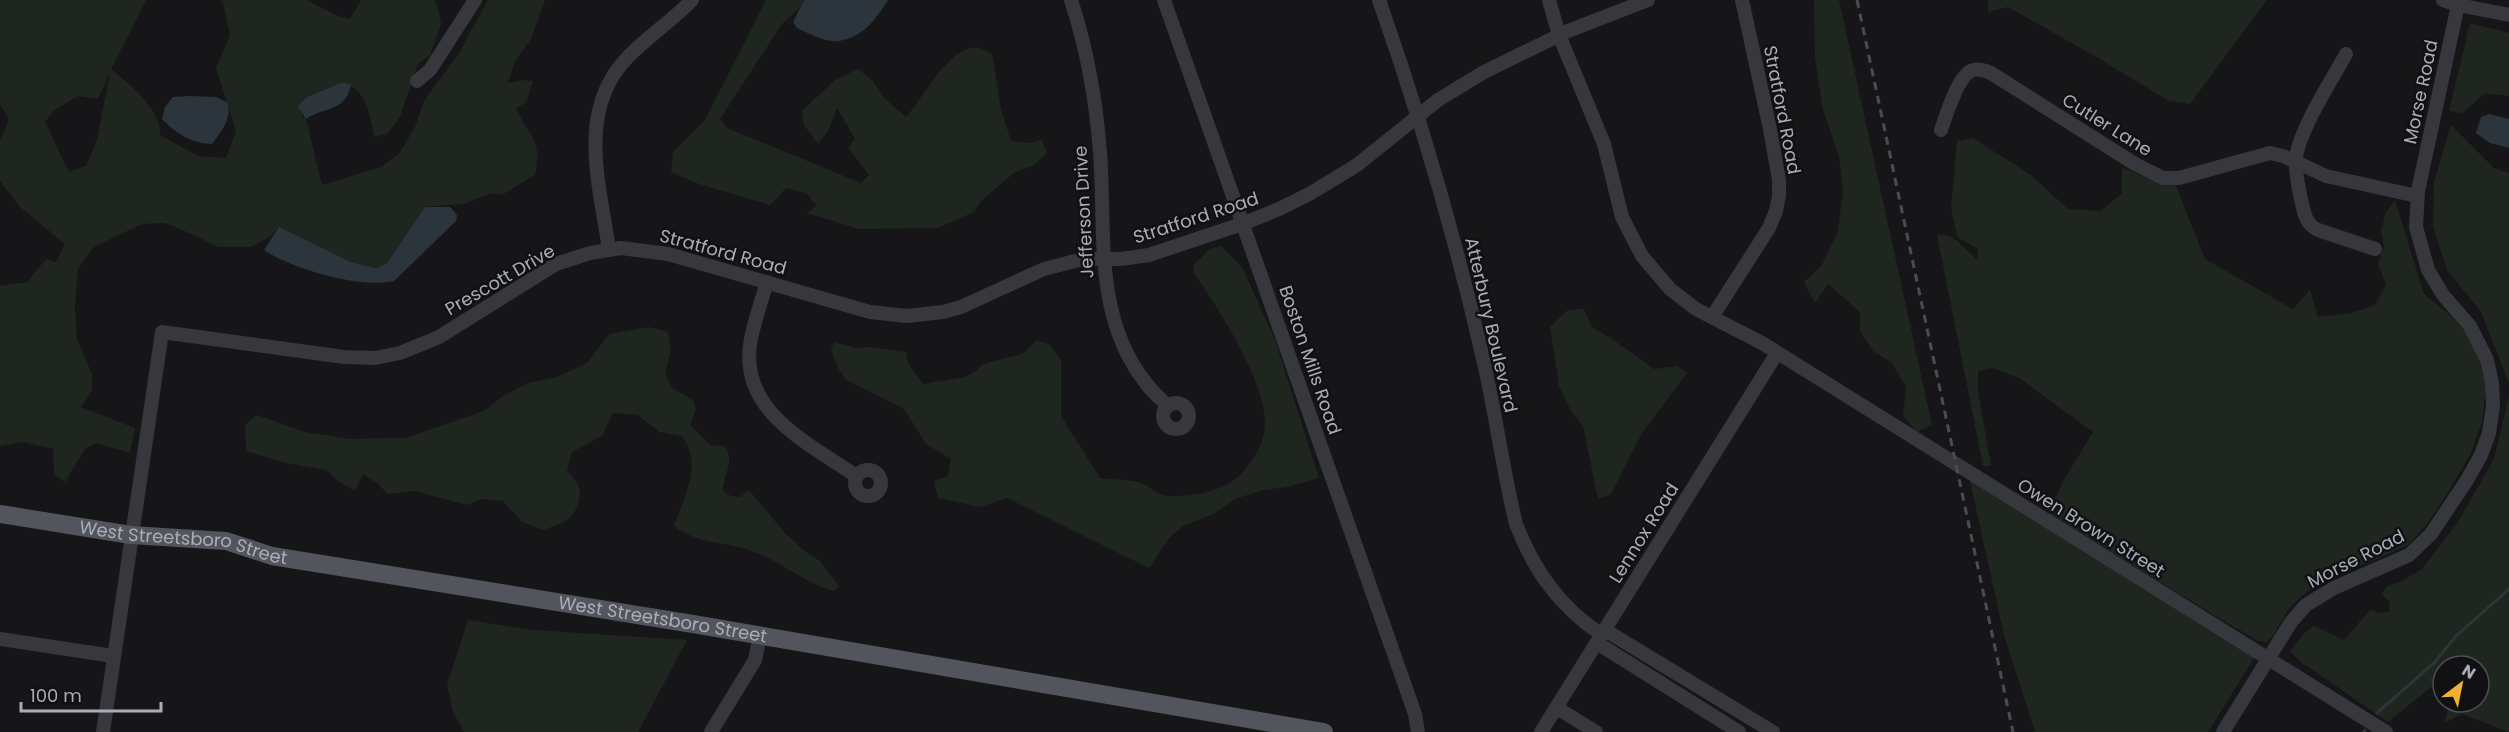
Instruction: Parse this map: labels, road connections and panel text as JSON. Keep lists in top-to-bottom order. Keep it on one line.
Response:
{"streets":{"main road":["West Streetsboro Street"],"street":["Morse Road","Stratford Road","Cutler Lane","Jefferson Drive","Prescott Drive","Atterbury Boulevard","Boston Mills Road","Owen Brown Street","Lennox Road"]},"crossings":[["Morse Road","Cutler Lane"],["Morse Road","Owen Brown Street"],["Stratford Road","Jefferson Drive"],["Stratford Road","Prescott Drive"],["Stratford Road","Atterbury Boulevard"],["Stratford Road","Boston Mills Road"],["Stratford Road","Owen Brown Street"],["Prescott Drive","West Streetsboro Street"],["Atterbury Boulevard","Lennox Road"],["Owen Brown Street","Lennox Road"]],"scale_bar":"100 m","north":"top right"}
